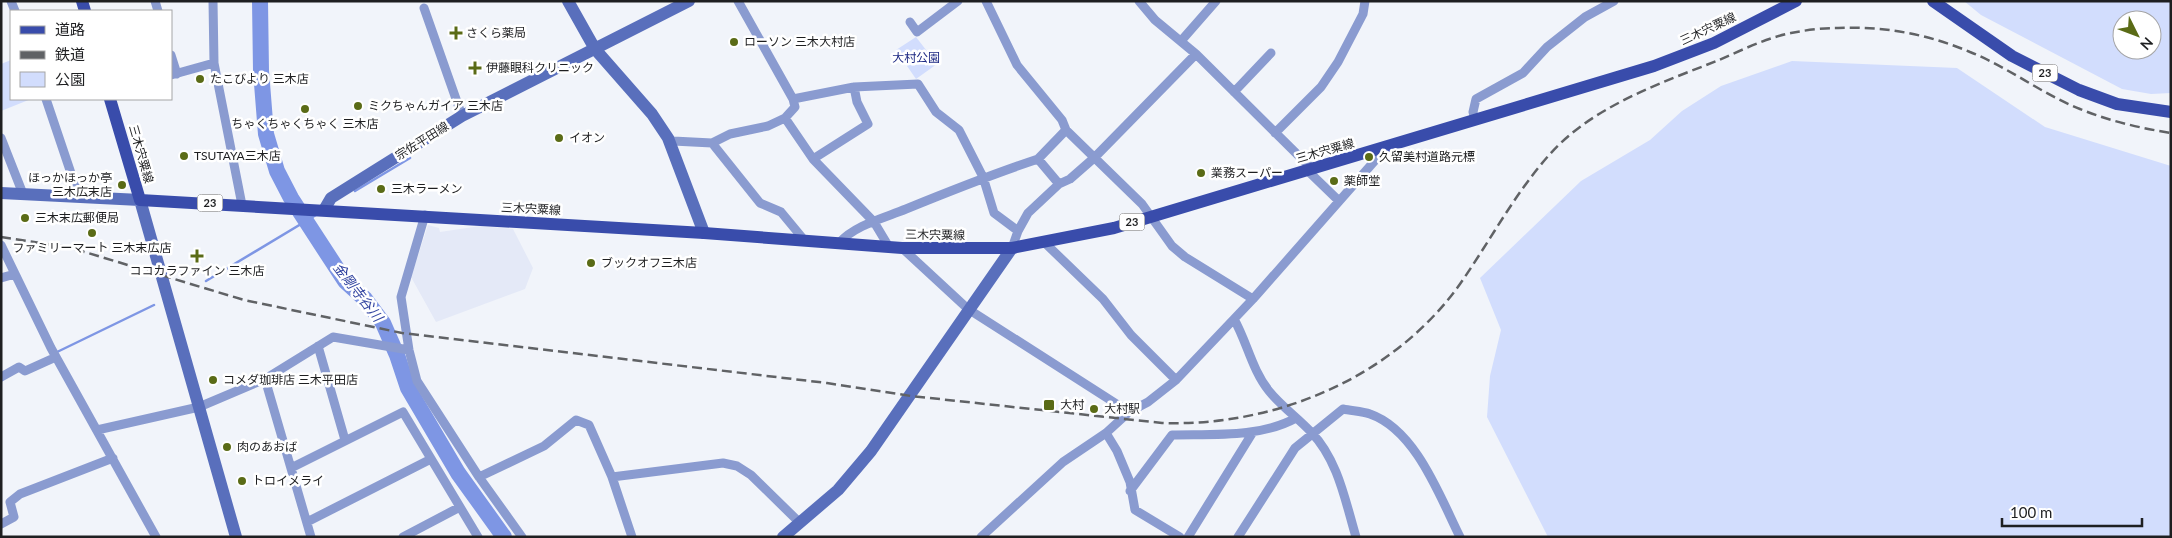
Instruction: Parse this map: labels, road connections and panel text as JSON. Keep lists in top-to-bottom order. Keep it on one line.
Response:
{"streets":{"main road":["三木宍粟線","23"],"street":["宗佐平田線"]},"crossings":[["三木宍粟線","宗佐平田線"]],"water":["金剛寺谷川"],"parks":["大村公園"],"places":{"health":["さくら薬局","伊藤眼科クリニック","ココカラファイン 三木店"],"other":["ローソン 三木大村店","たこびより 三木店","ミクちゃんガイア 三木店","ちゃくちゃくちゃく 三木店","イオン","TSUTAYA三木店","久留美村道路元標","業務スーパー","薬師堂","ほっかほっか亭 三木広末店","三木ラーメン","三木末広郵便局","ファミリーマート 三木末広店","ブックオフ三木店","コメダ珈琲店 三木平田店","大村駅","肉のあおば","トロイメライ"],"transit":["大村"]},"legend":["道路","鉄道","公園"],"scale_bar":"100 m","north":"bottom right"}
